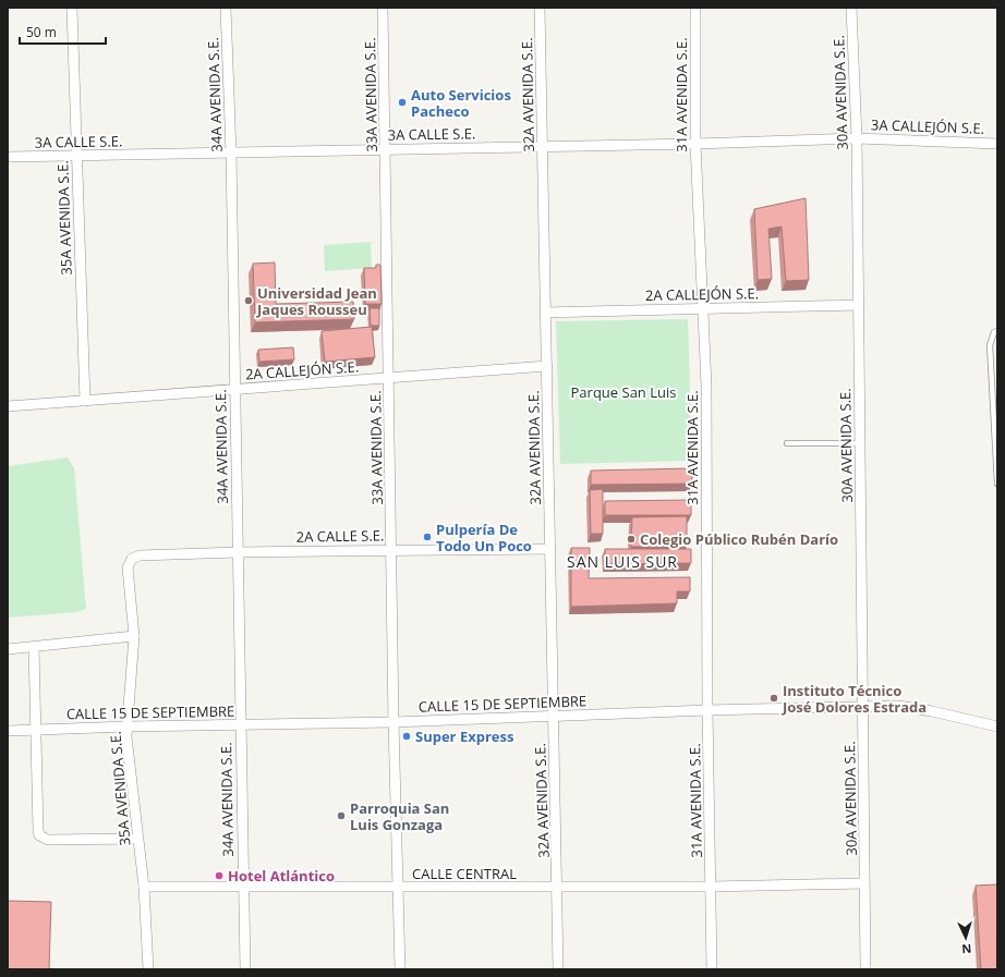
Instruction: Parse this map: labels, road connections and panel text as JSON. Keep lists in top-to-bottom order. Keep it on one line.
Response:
{"streets":{"street":["30A AVENIDA S.E.","34A AVENIDA S.E.","33A AVENIDA S.E.","32A AVENIDA S.E.","31A AVENIDA S.E.","3A CALLEJÓN S.E.","3A CALLE S.E.","35A AVENIDA S.E.","2A CALLEJÓN S.E.","2A CALLE S.E.","CALLE 15 DE SEPTIEMBRE","CALLE CENTRAL"]},"crossings":[["30A AVENIDA S.E.","3A CALLEJÓN S.E."],["30A AVENIDA S.E.","3A CALLE S.E."],["30A AVENIDA S.E.","2A CALLEJÓN S.E."],["30A AVENIDA S.E.","CALLE 15 DE SEPTIEMBRE"],["30A AVENIDA S.E.","CALLE CENTRAL"],["34A AVENIDA S.E.","3A CALLE S.E."],["34A AVENIDA S.E.","2A CALLEJÓN S.E."],["34A AVENIDA S.E.","2A CALLE S.E."],["34A AVENIDA S.E.","CALLE 15 DE SEPTIEMBRE"],["34A AVENIDA S.E.","CALLE CENTRAL"],["33A AVENIDA S.E.","3A CALLE S.E."],["33A AVENIDA S.E.","2A CALLEJÓN S.E."],["33A AVENIDA S.E.","2A CALLE S.E."],["33A AVENIDA S.E.","CALLE 15 DE SEPTIEMBRE"],["33A AVENIDA S.E.","CALLE CENTRAL"],["32A AVENIDA S.E.","3A CALLE S.E."],["32A AVENIDA S.E.","2A CALLEJÓN S.E."],["32A AVENIDA S.E.","2A CALLE S.E."],["32A AVENIDA S.E.","CALLE 15 DE SEPTIEMBRE"],["32A AVENIDA S.E.","CALLE CENTRAL"],["31A AVENIDA S.E.","3A CALLE S.E."],["31A AVENIDA S.E.","2A CALLEJÓN S.E."],["31A AVENIDA S.E.","CALLE 15 DE SEPTIEMBRE"],["31A AVENIDA S.E.","CALLE CENTRAL"],["3A CALLEJÓN S.E.","3A CALLE S.E."],["3A CALLE S.E.","35A AVENIDA S.E."],["35A AVENIDA S.E.","2A CALLEJÓN S.E."],["35A AVENIDA S.E.","2A CALLE S.E."],["35A AVENIDA S.E.","CALLE 15 DE SEPTIEMBRE"],["35A AVENIDA S.E.","CALLE CENTRAL"]],"districts":["SAN LUIS SUR"],"parks":["Parque San Luis"],"places":["Auto Servicios Pacheco","Universidad Jean Jaques Rousseu","Pulpería De Todo Un Poco","Colegio Público Rubén Darío","Instituto Técnico José Dolores Estrada","Super Express","Parroquia San Luis Gonzaga","Hotel Atlántico"],"scale_bar":"50 m","north":"bottom"}
